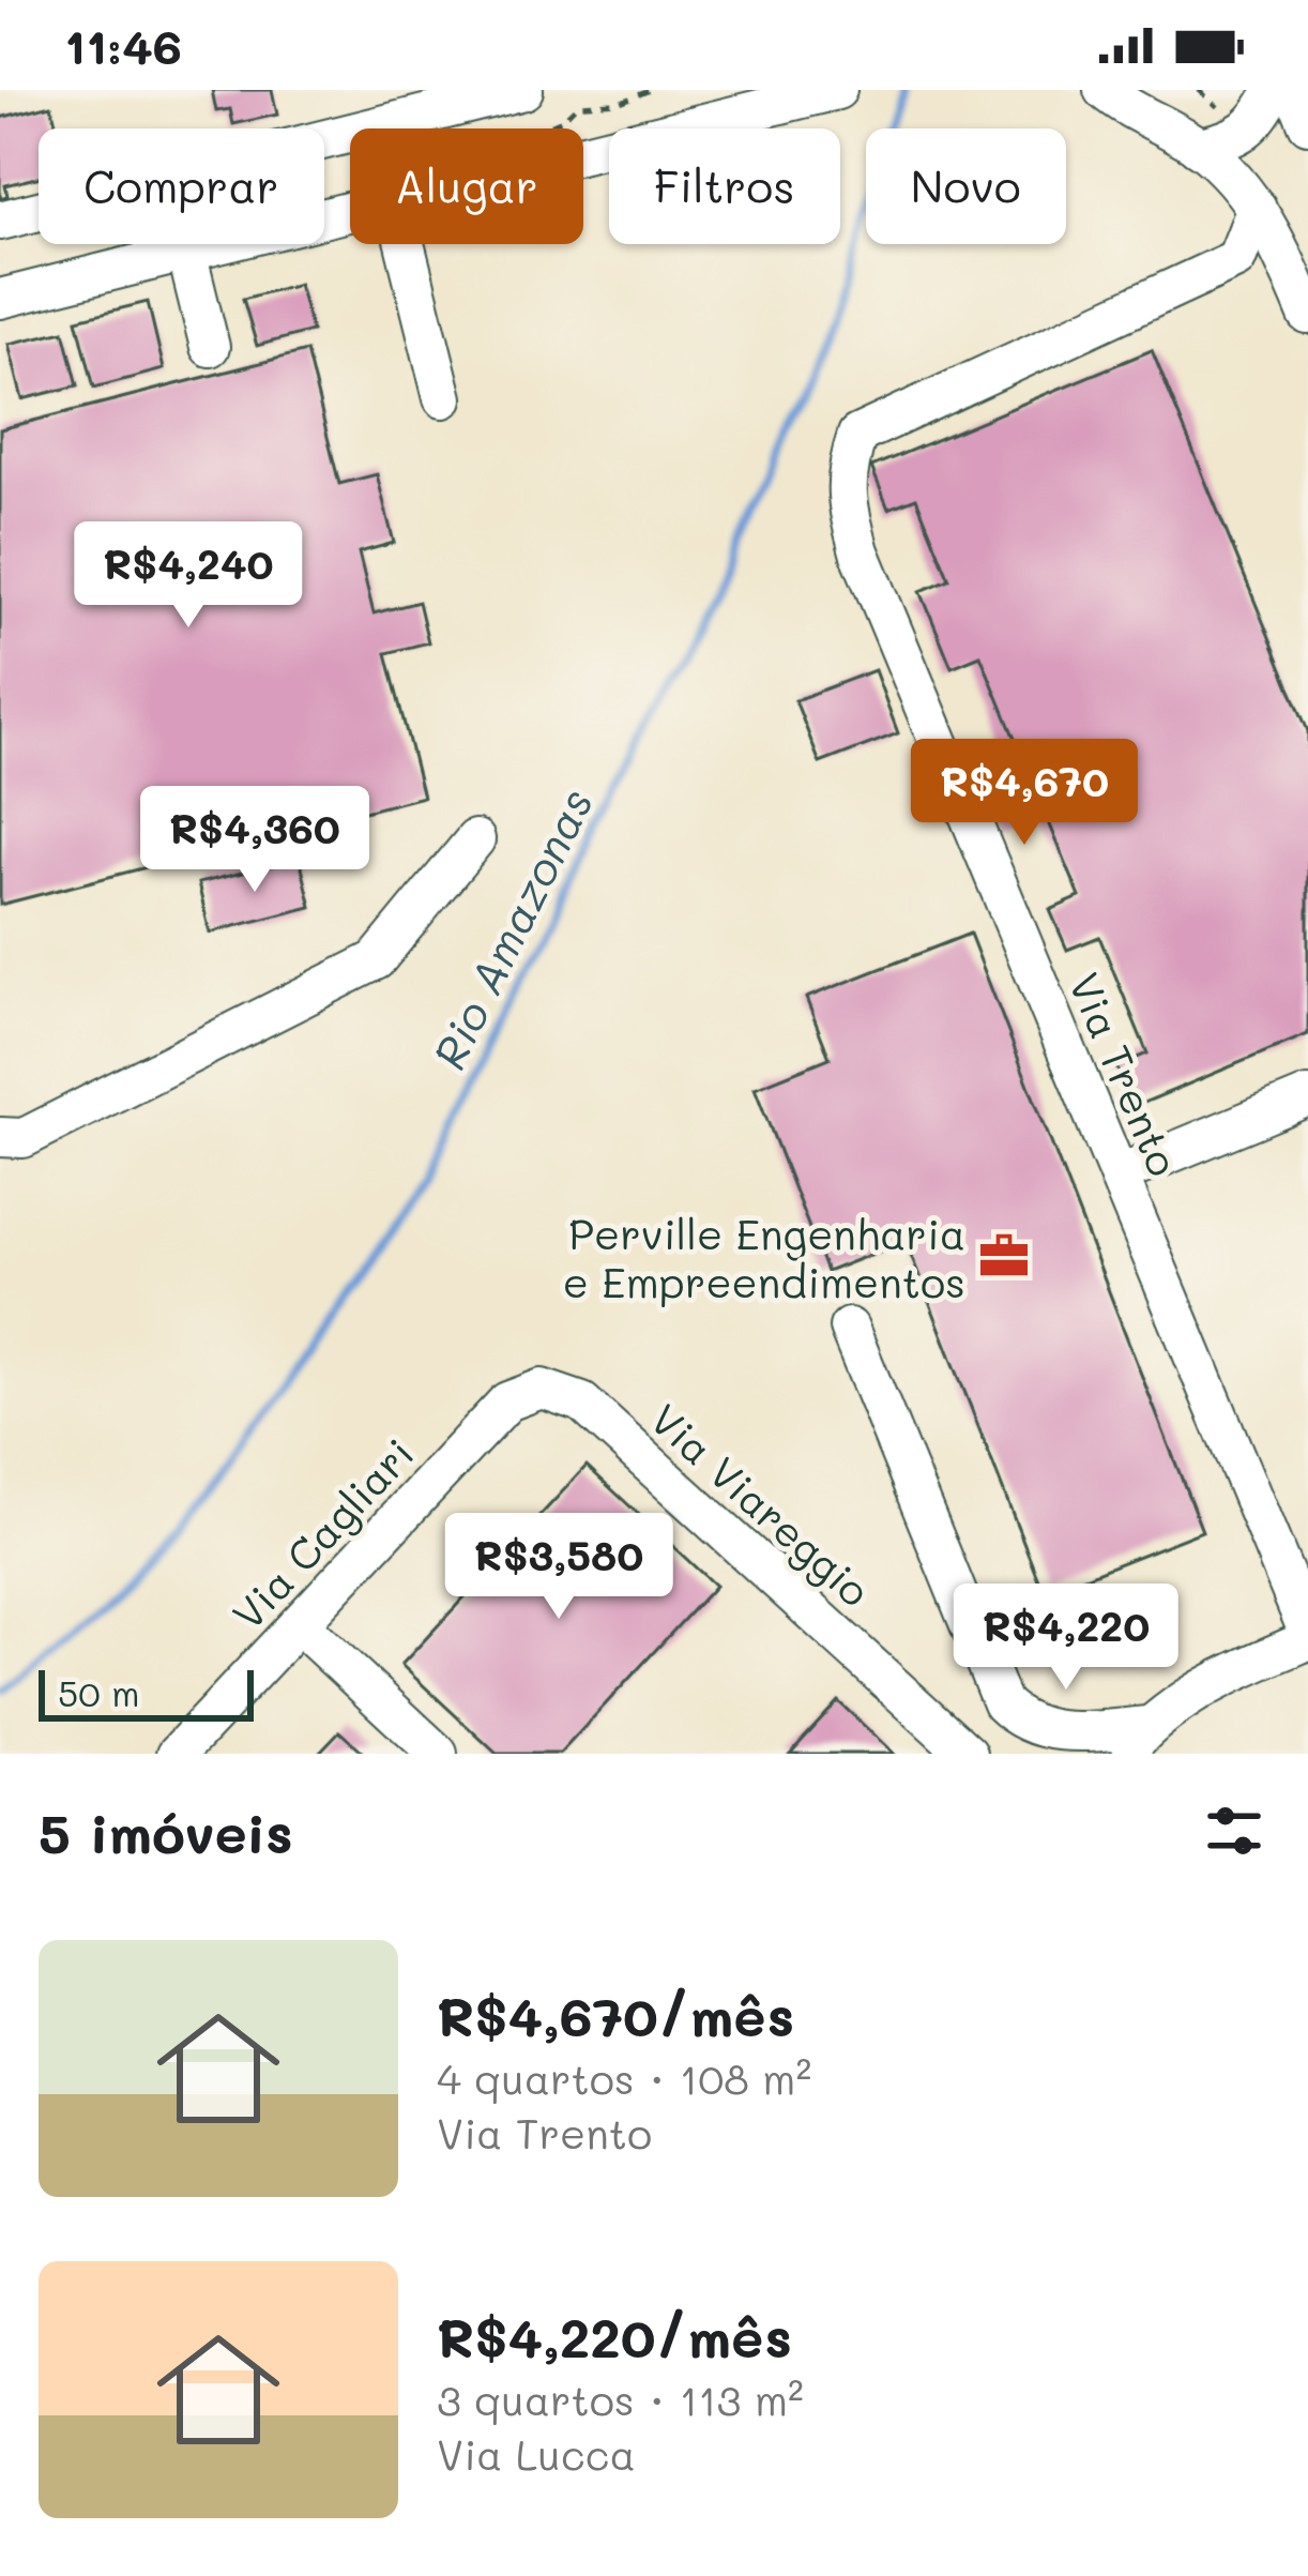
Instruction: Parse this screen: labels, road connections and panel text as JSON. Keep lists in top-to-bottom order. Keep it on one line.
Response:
{"streets":{"street":["Via Trento","Via Viareggio","Via Cagliari"]},"crossings":[["Via Viareggio","Via Cagliari"]],"water":["Rio Amazonas"],"places":{"office":["Perville Engenharia e Empreendimentos"]},"scale_bar":"50 m","page":{"status":"11:46","chip":["Comprar","Alugar","Filtros","Novo"],"price":["R$4,240","R$4,670","R$4,360","R$3,580","R$4,220"],"scale":"50 m","heading":"5 imóveis","list":[{"name":"R$4,670/mês","note":"4 quartos · 108 m² · Via Trento"},{"name":"R$4,220/mês","note":"3 quartos · 113 m² · Via Lucca"}]}}
